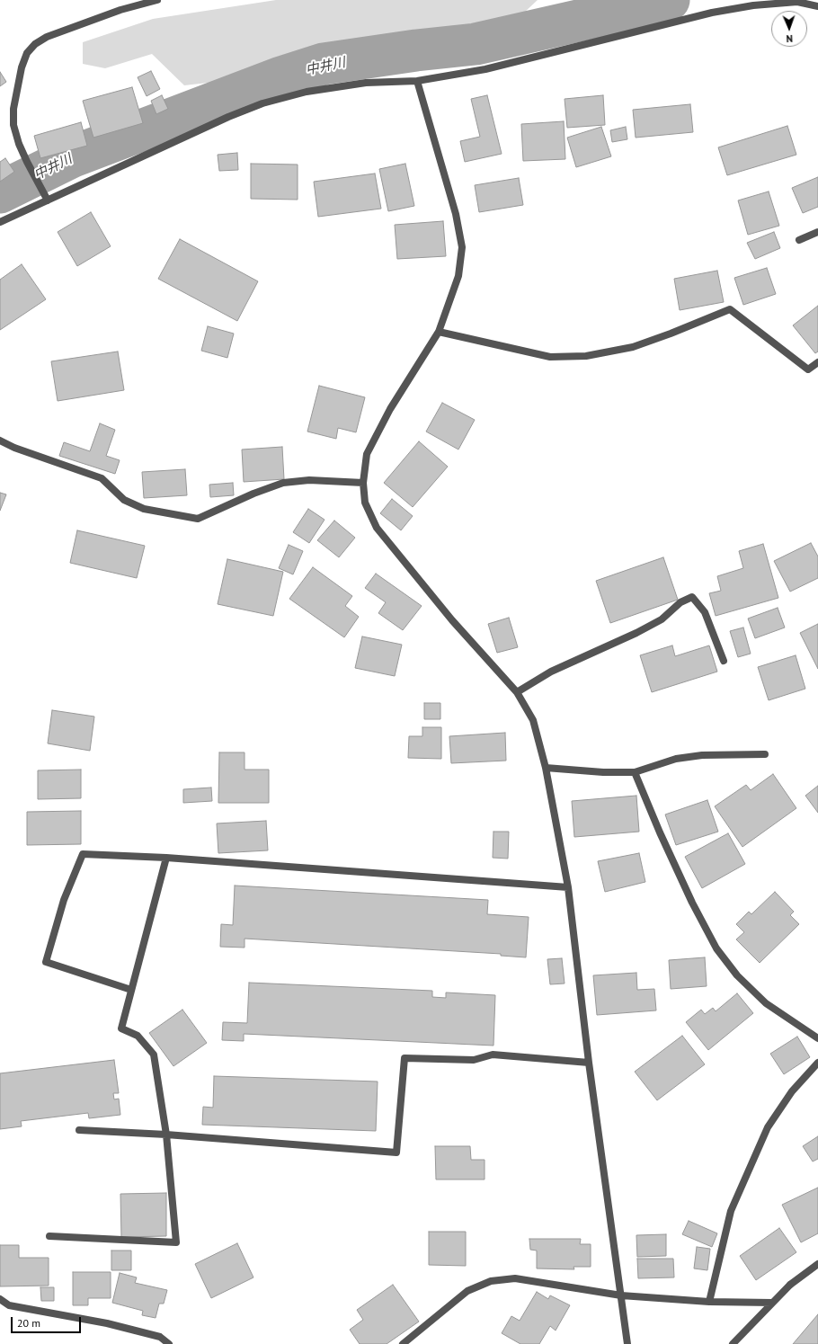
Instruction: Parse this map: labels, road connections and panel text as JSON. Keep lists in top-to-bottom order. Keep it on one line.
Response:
{"water":["中井川"],"scale_bar":"20 m","north":"bottom"}
